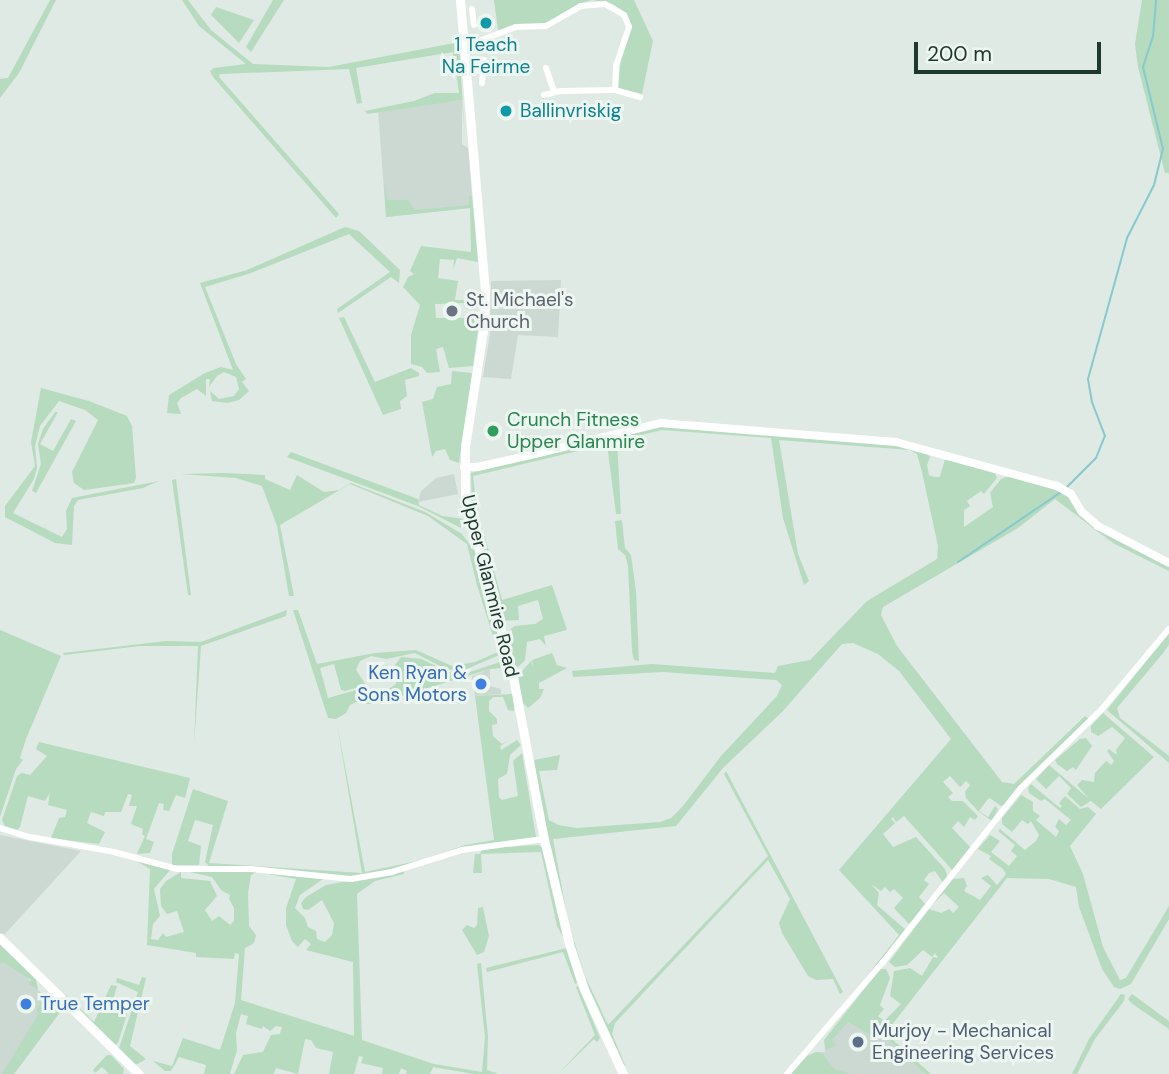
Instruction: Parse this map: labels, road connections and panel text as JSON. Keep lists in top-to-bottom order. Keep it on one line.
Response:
{"streets":{"main road":["Upper Glanmire Road"]},"places":["1 Teach Na Feirme","Ballinvriskig","St. Michael's Church","Crunch Fitness Upper Glanmire","Ken Ryan & Sons Motors","True Temper","Murjoy - Mechanical Engineering Services"],"scale_bar":"200 m"}
